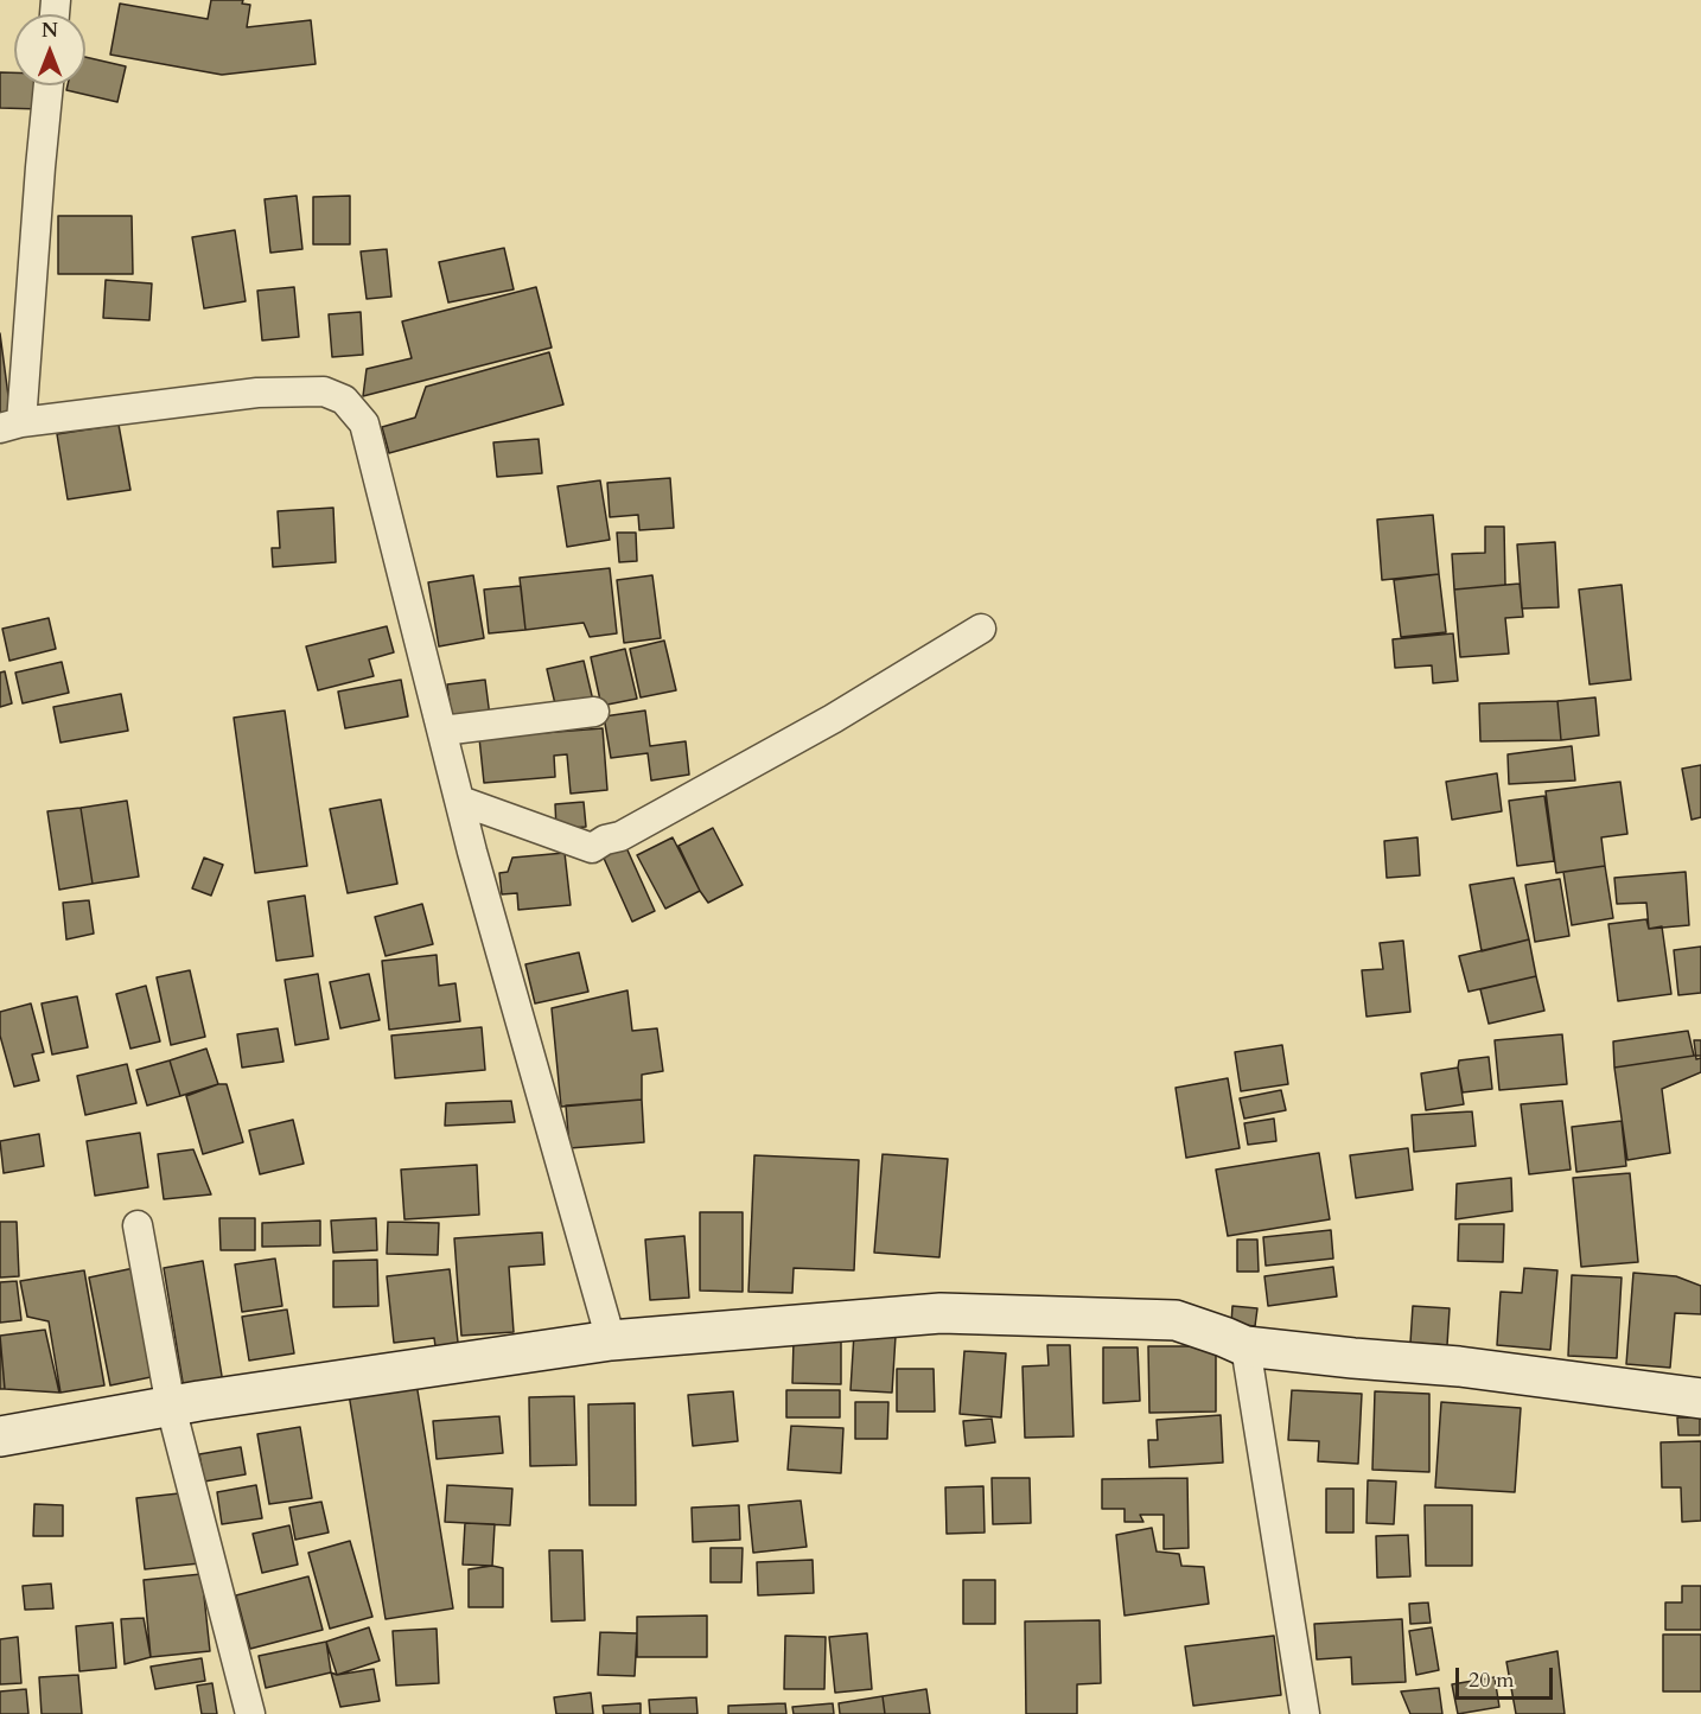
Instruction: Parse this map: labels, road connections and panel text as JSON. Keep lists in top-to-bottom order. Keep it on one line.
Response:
{"scale_bar":"20 m","north":"top"}
